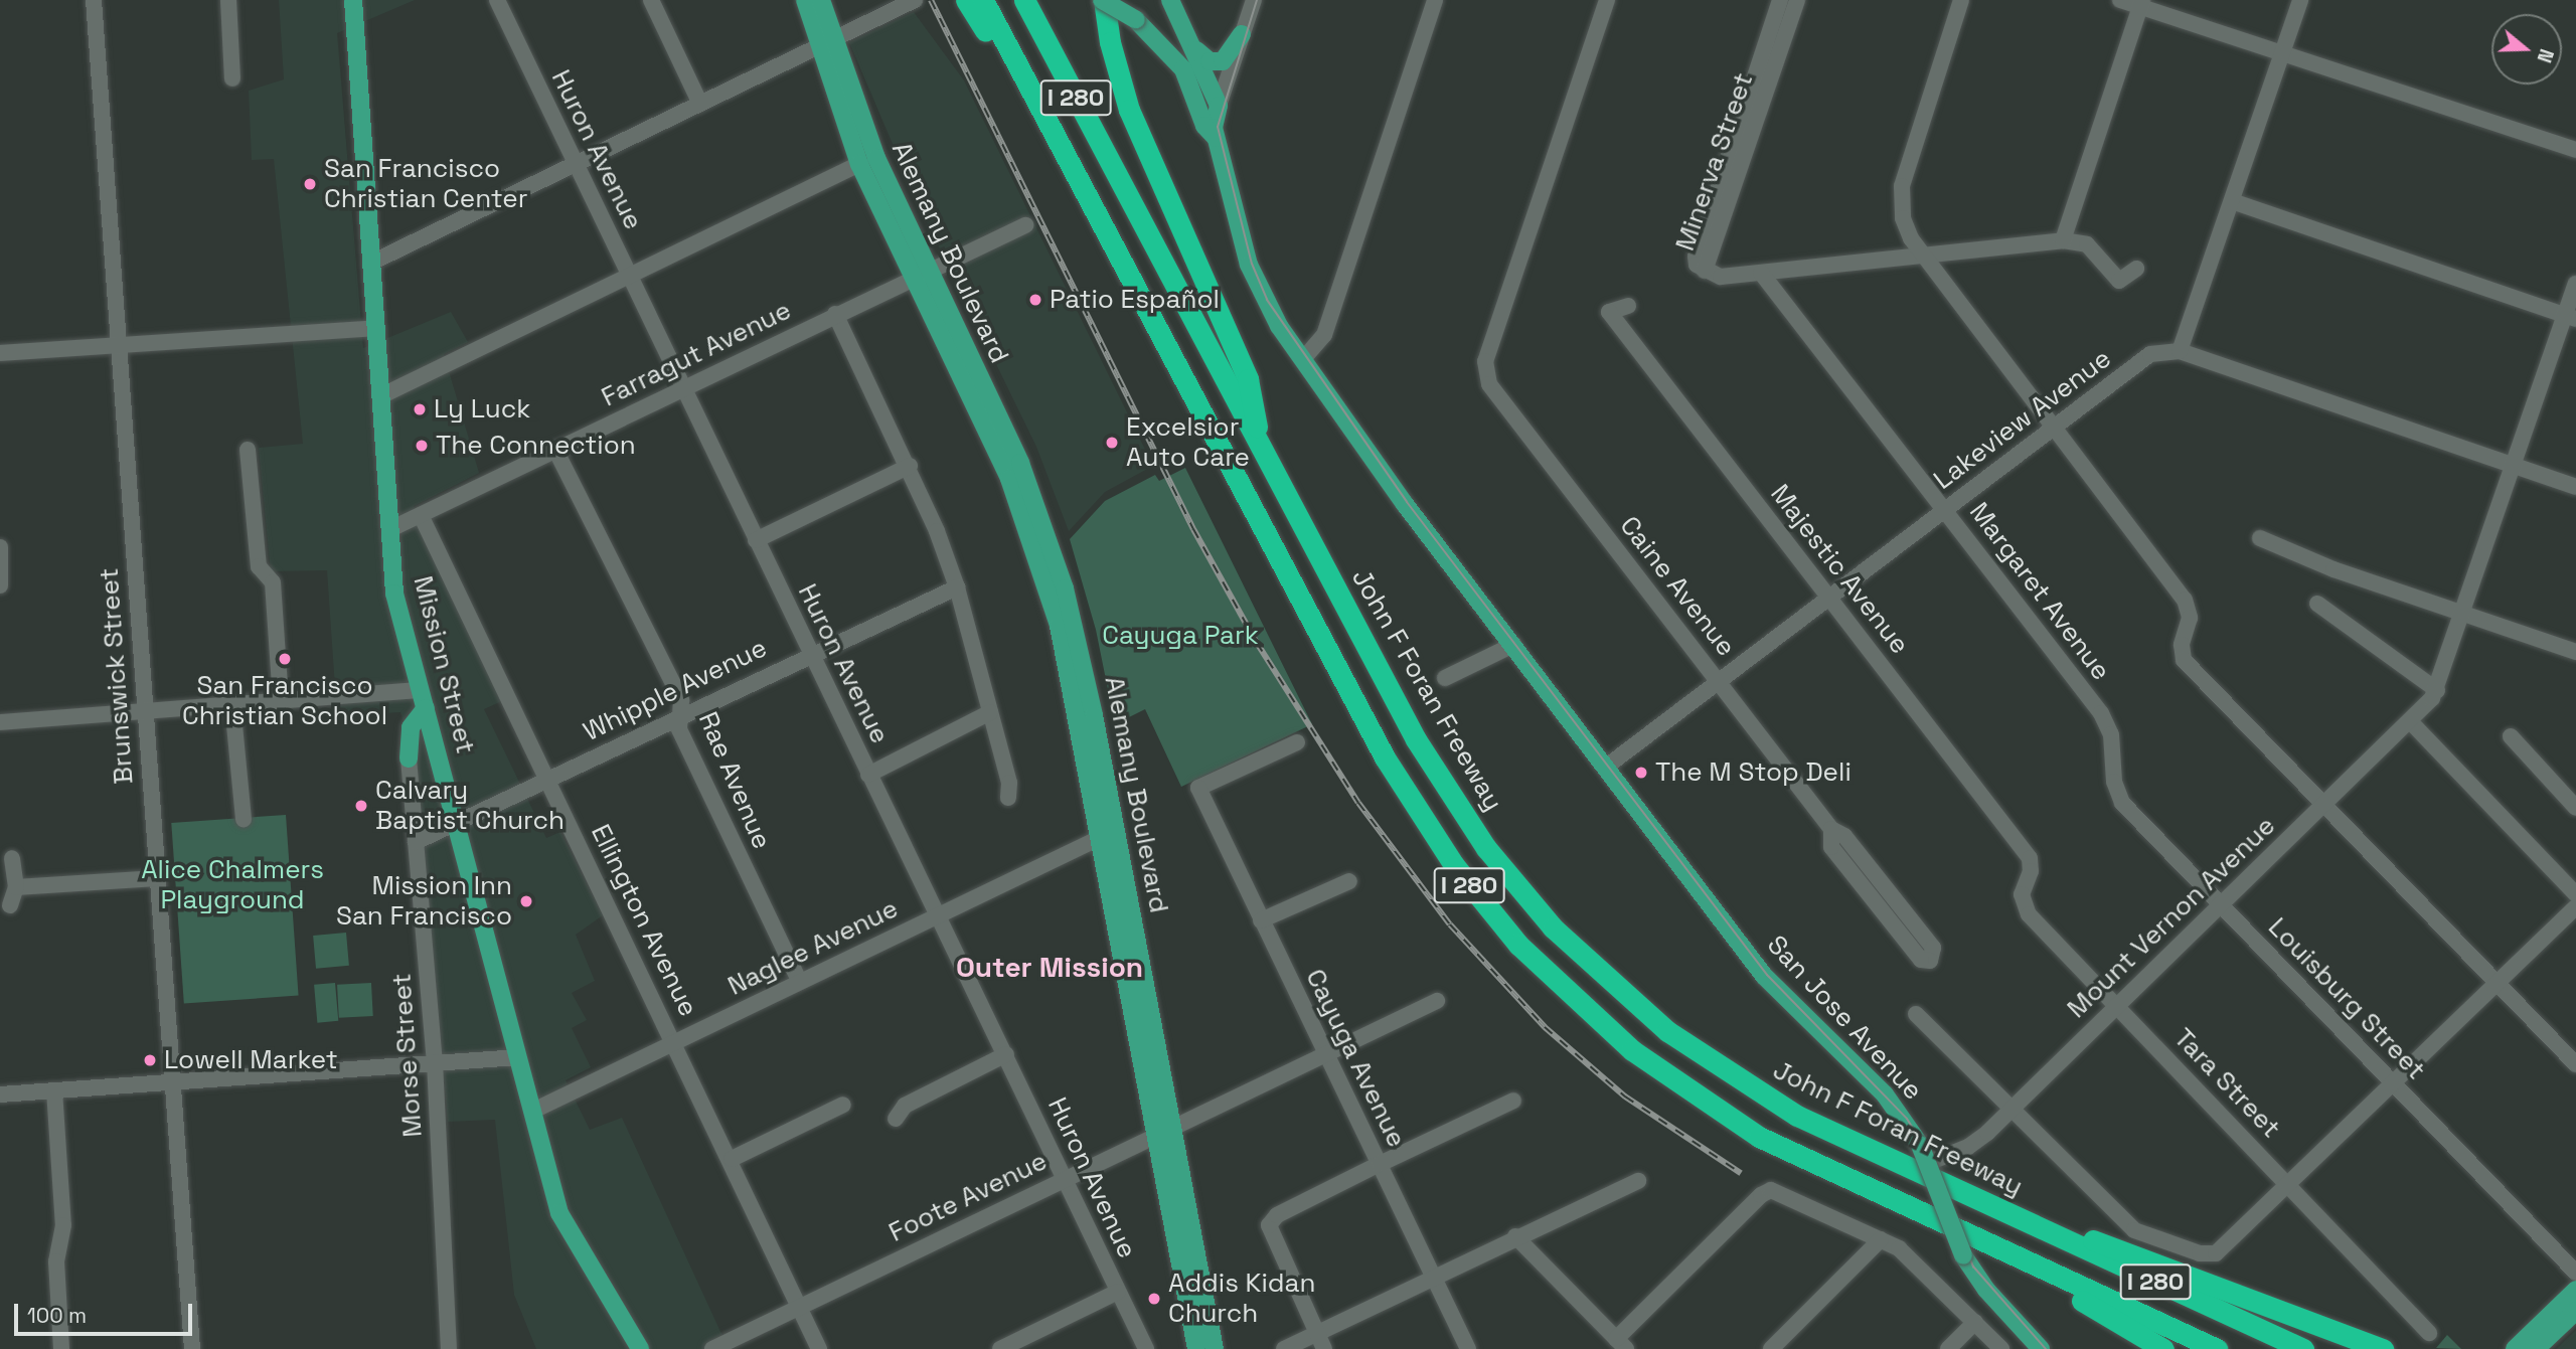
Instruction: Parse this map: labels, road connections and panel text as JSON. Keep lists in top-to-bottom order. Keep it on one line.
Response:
{"streets":{"highway":["I 280","John F Foran Freeway"],"main road":["Alemany Boulevard","Mission Street","San Jose Avenue"],"street":["Huron Avenue","Minerva Street","Farragut Avenue","Lakeview Avenue","Majestic Avenue","Caine Avenue","Margaret Avenue","Brunswick Street","Whipple Avenue","Rae Avenue","Mount Vernon Avenue","Ellington Avenue","Naglee Avenue","Louisburg Street","Morse Street","Cayuga Avenue","Tara Street","Foote Avenue"]},"crossings":[["Huron Avenue","Farragut Avenue"],["Huron Avenue","Whipple Avenue"],["Huron Avenue","Naglee Avenue"],["Huron Avenue","Foote Avenue"],["Alemany Boulevard","Farragut Avenue"],["Alemany Boulevard","Naglee Avenue"],["Alemany Boulevard","Foote Avenue"],["Farragut Avenue","Mission Street"],["Farragut Avenue","Rae Avenue"],["Farragut Avenue","Ellington Avenue"],["Lakeview Avenue","Majestic Avenue"],["Lakeview Avenue","Caine Avenue"],["Lakeview Avenue","Margaret Avenue"],["Lakeview Avenue","San Jose Avenue"],["Majestic Avenue","Tara Street"],["Margaret Avenue","Louisburg Street"],["Mission Street","Whipple Avenue"],["Mission Street","Naglee Avenue"],["Whipple Avenue","Rae Avenue"],["Whipple Avenue","Ellington Avenue"],["Whipple Avenue","Morse Street"],["Rae Avenue","Naglee Avenue"],["Mount Vernon Avenue","Louisburg Street"],["Mount Vernon Avenue","San Jose Avenue"],["Mount Vernon Avenue","Tara Street"],["Ellington Avenue","Naglee Avenue"],["Ellington Avenue","Foote Avenue"],["Cayuga Avenue","Foote Avenue"]],"districts":["Outer Mission"],"parks":["Cayuga Park","Alice Chalmers Playground"],"places":["San Francisco Christian Center","Patio Español","Ly Luck","Excelsior Auto Care","The Connection","San Francisco Christian School","The M Stop Deli","Calvary Baptist Church","Mission Inn San Francisco","Lowell Market","Addis Kidan Church"],"scale_bar":"100 m","north":"right"}
